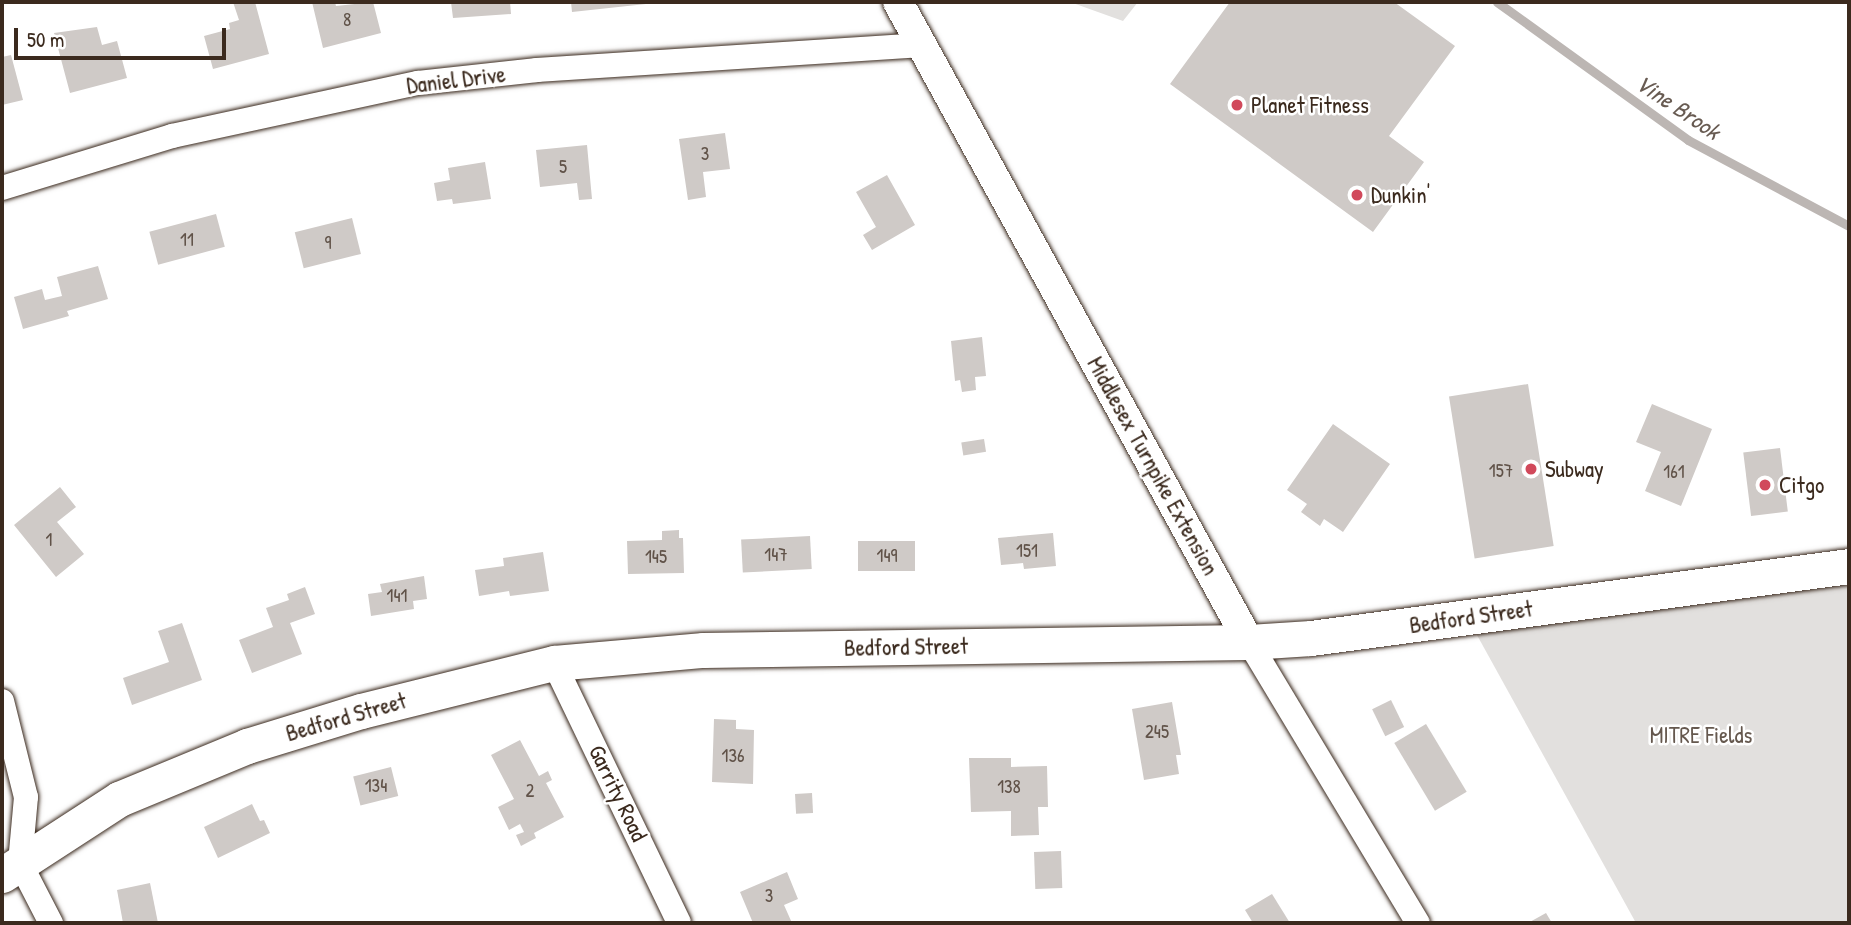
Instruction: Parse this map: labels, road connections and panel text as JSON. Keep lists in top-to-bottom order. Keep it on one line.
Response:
{"streets":{"main road":["Bedford Street"],"street":["Daniel Drive","Middlesex Turnpike Extension","Garrity Road"]},"crossings":[["Daniel Drive","Middlesex Turnpike Extension"],["Middlesex Turnpike Extension","Bedford Street"],["Bedford Street","Garrity Road"]],"water":["Vine Brook"],"parks":["MITRE Fields"],"places":["Planet Fitness","Dunkin'","Subway","Citgo"],"house_numbers":["8","3","5","11","9","157","161","1","151","147","149","145","141","245","136","134","138","2","3"],"scale_bar":"50 m"}
